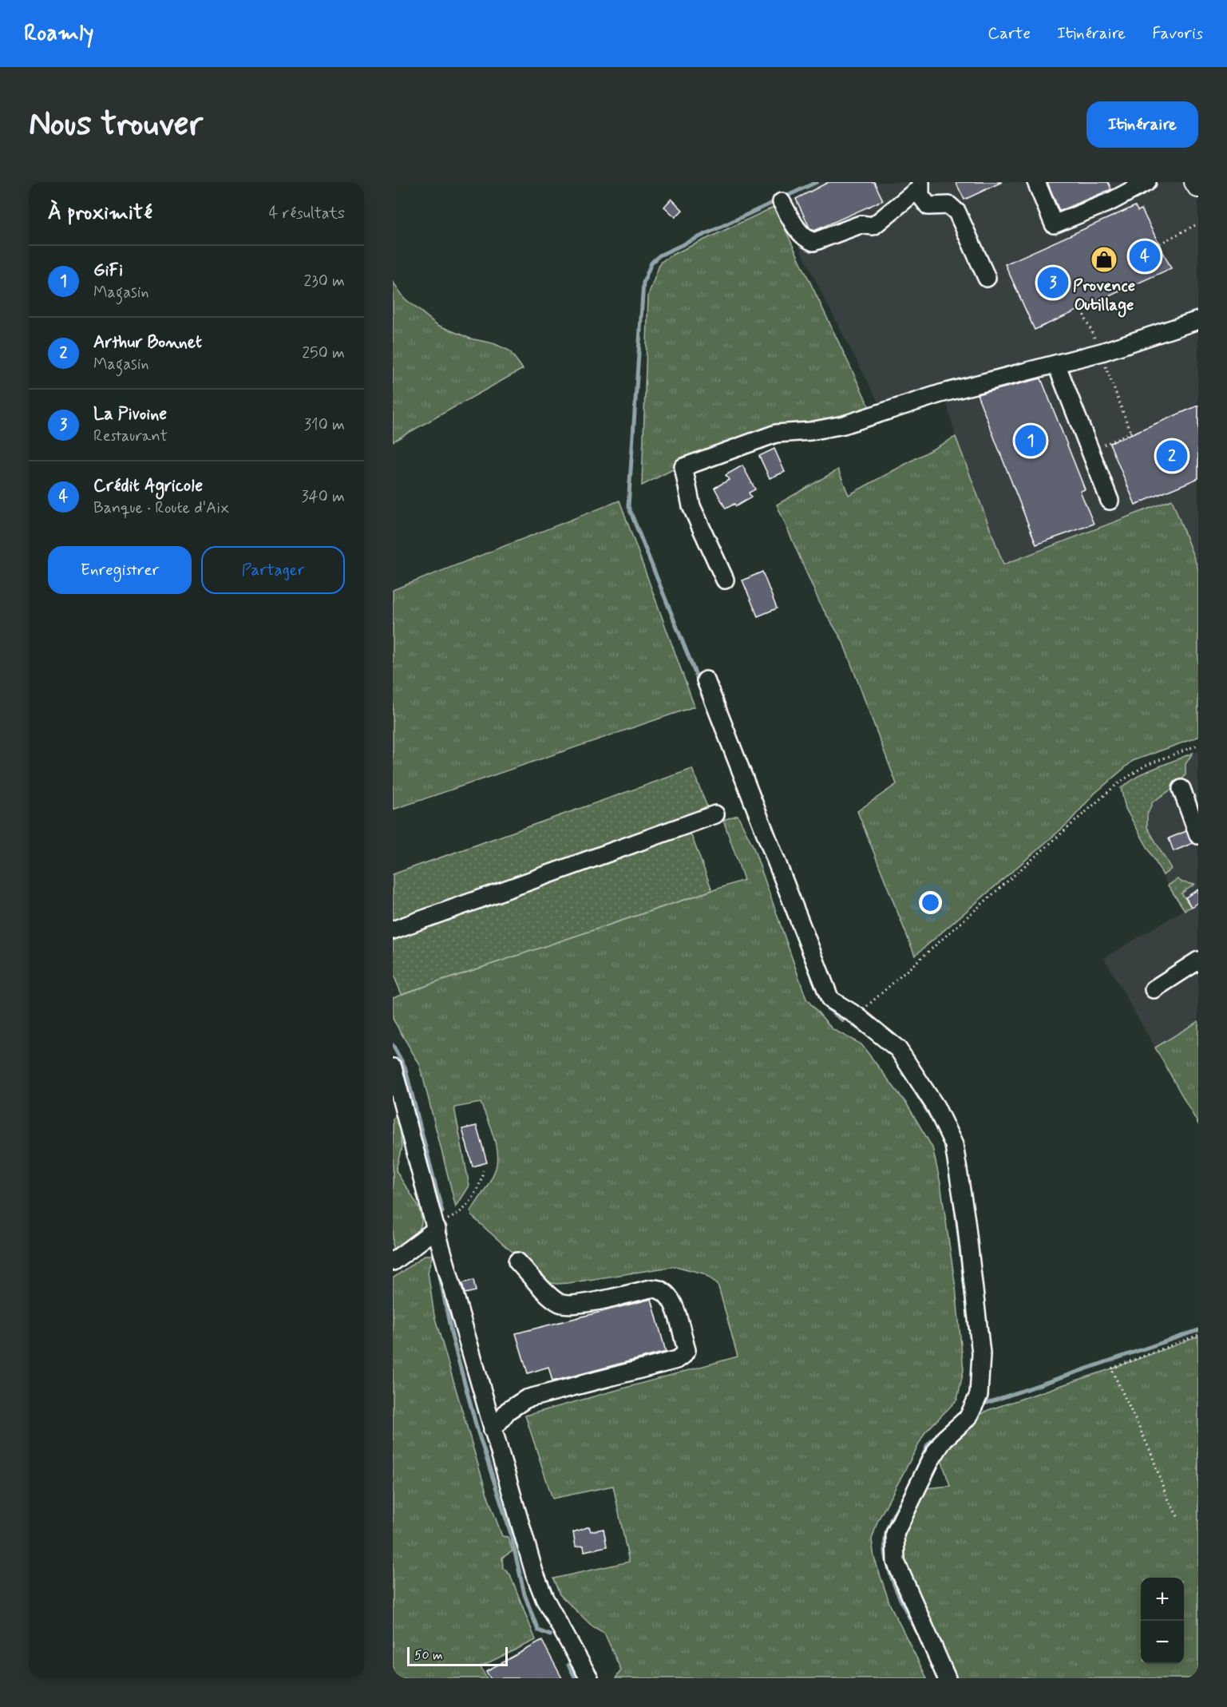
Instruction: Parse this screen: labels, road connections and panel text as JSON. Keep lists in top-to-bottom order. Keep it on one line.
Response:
{"places":{"shop":["Provence Outillage"]},"scale_bar":"50 m","page":{"header":"Roamly","nav":["Carte","Itinéraire","Favoris"],"buttons":["Itinéraire",["Enregistrer","Partager"]],"title":"Nous trouver","heading":["À proximité","4 résultats"],"pins":["4","3","1","2"],"list":[{"mark":"1","name":"GiFi","note":"Magasin","value":"230 m"},{"mark":"2","name":"Arthur Bonnet","note":"Magasin","value":"250 m"},{"mark":"3","name":"La Pivoine","note":"Restaurant","value":"310 m"},{"mark":"4","name":"Crédit Agricole","note":"Banque · Route d'Aix","value":"340 m"}],"map_buttons":["+","−"],"scale":"50 m"}}
